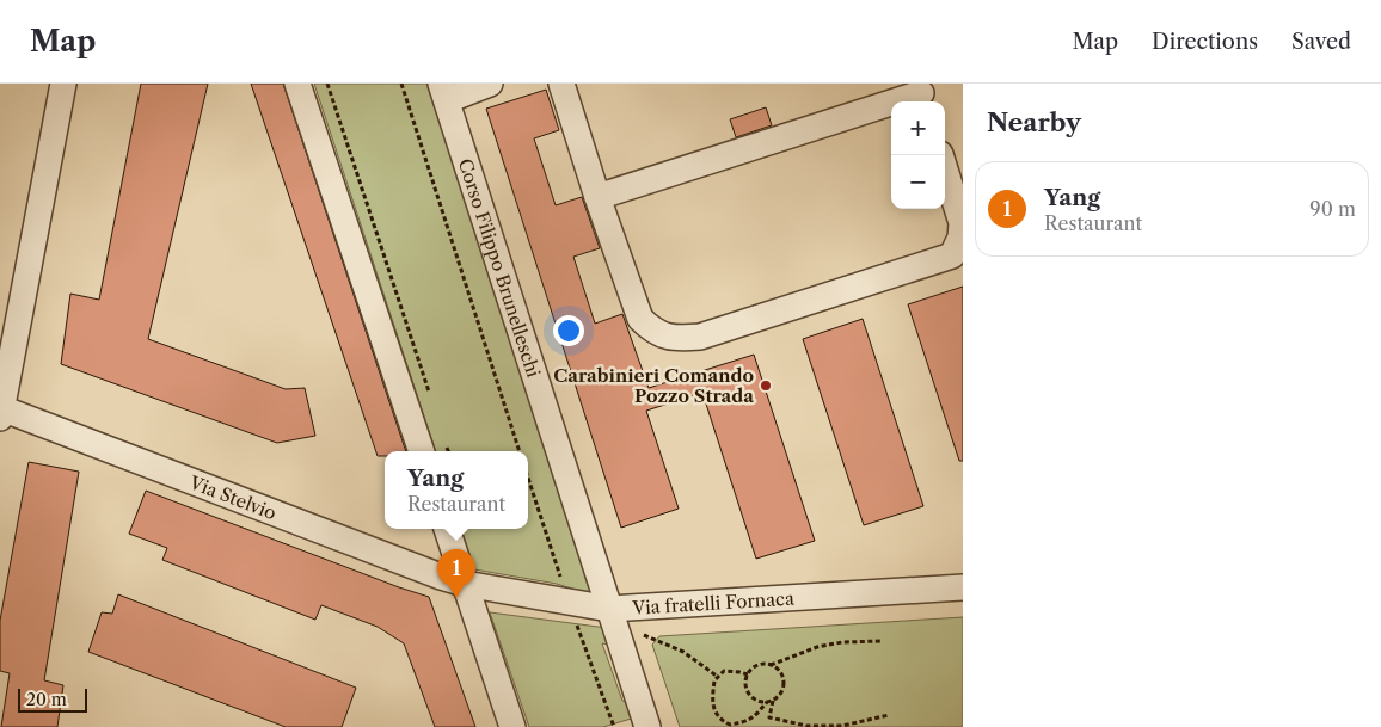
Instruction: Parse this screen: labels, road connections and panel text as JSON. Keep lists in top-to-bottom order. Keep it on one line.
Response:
{"streets":{"street":["Corso Filippo Brunelleschi","Via Stelvio","Via fratelli Fornaca"]},"crossings":[["Corso Filippo Brunelleschi","Via fratelli Fornaca"],["Via Stelvio","Via fratelli Fornaca"]],"places":["Carabinieri Comando Pozzo Strada"],"scale_bar":"20 m","page":{"header":"Map","nav":["Map","Directions","Saved"],"heading":"Nearby","map_buttons":["+","−"],"list":[{"mark":"1","name":"Yang","note":"Restaurant","value":"90 m"}],"popup":["Yang","Restaurant"],"pins":"1","scale":"20 m"}}
